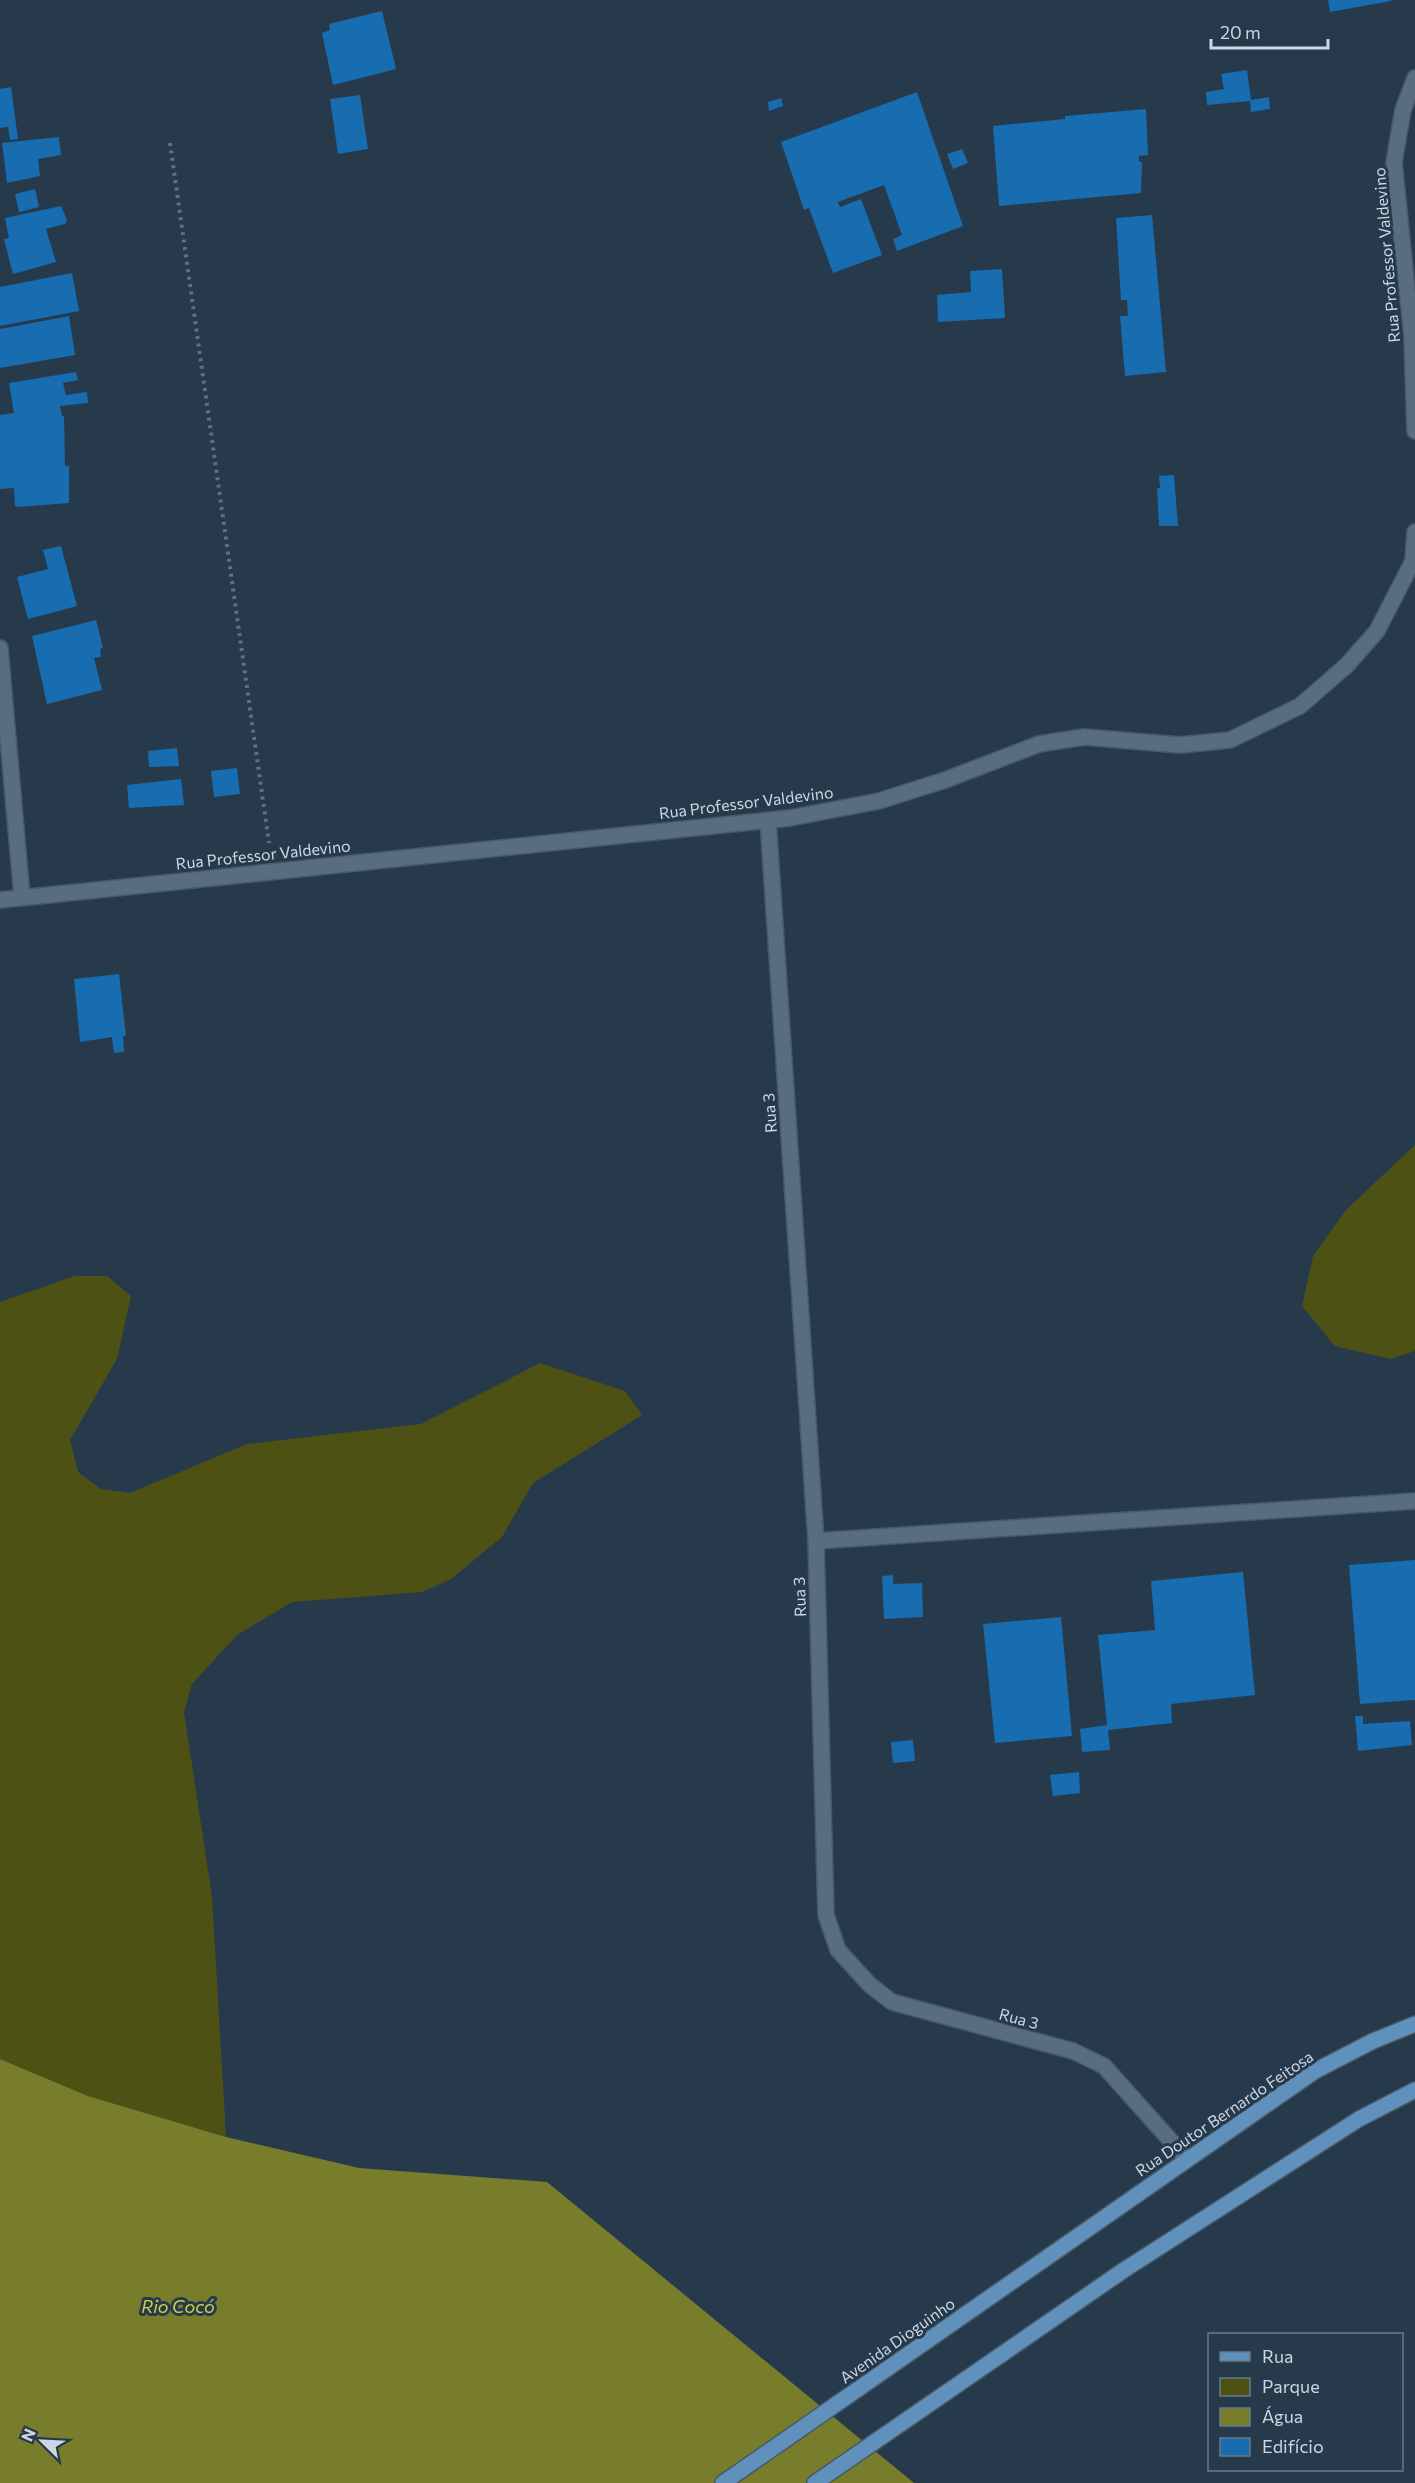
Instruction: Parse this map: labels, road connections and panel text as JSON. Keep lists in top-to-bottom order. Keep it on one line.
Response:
{"streets":{"main road":["Rua Doutor Bernardo Feitosa","Avenida Dioguinho"],"street":["Rua Professor Valdevino","Rua 3"]},"crossings":[["Rua Professor Valdevino","Rua 3"],["Rua 3","Rua Doutor Bernardo Feitosa"],["Rua Doutor Bernardo Feitosa","Avenida Dioguinho"]],"water":["Rio Cocó"],"legend":["Rua","Parque","Água","Edifício"],"scale_bar":"20 m","north":"top left"}
